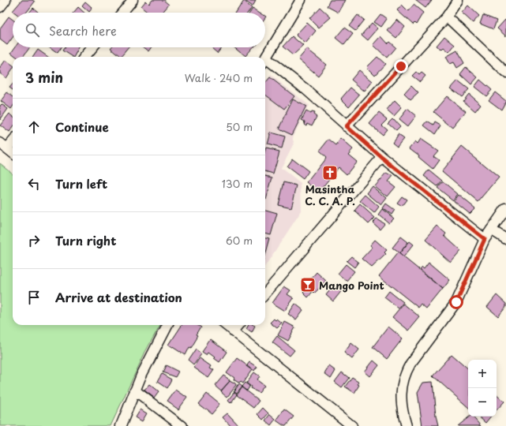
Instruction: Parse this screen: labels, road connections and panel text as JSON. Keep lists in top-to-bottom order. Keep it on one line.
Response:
{"places":{"church":["Masintha C. C. A. P."],"bar":["Mango Point"]},"page":{"search":"Search here","heading":["3 min","Walk · 240 m"],"list":[["Continue","50 m"],["Turn left","130 m"],["Turn right","60 m"],"Arrive at destination"],"map_buttons":["+","−"]}}
